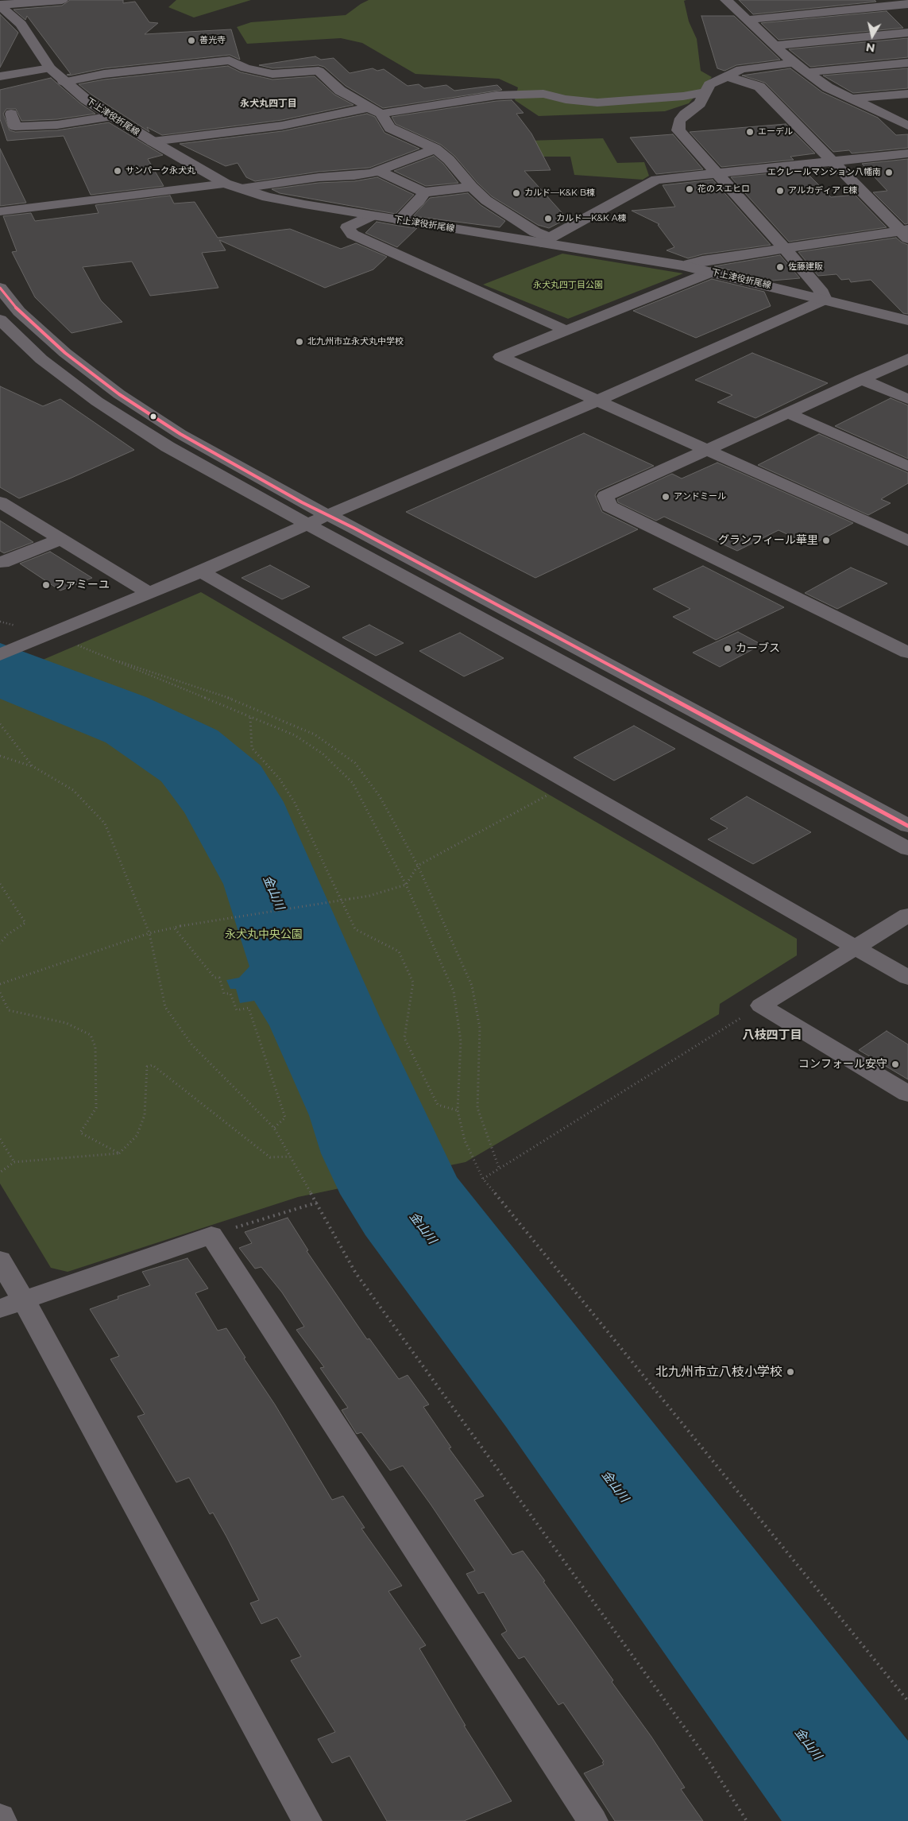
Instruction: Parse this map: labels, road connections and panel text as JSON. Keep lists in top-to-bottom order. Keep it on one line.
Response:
{"streets":{"street":["下上津役折尾線"]},"districts":["永犬丸四丁目","八枝四丁目"],"water":["金山川"],"parks":["永犬丸四丁目公園","永犬丸中央公園"],"places":["善光寺","エーデル","サンパーク永犬丸","エクレールマンション八幡南","花のスエヒロ","アルカディア E棟","カルド―K&K B棟","カルド―K&K A棟","佐藤建販","北九州市立永犬丸中学校","アンドミール","グランフィール華里","ファミーユ","カーブス","コンフォール安守","北九州市立八枝小学校"],"north":"bottom"}
